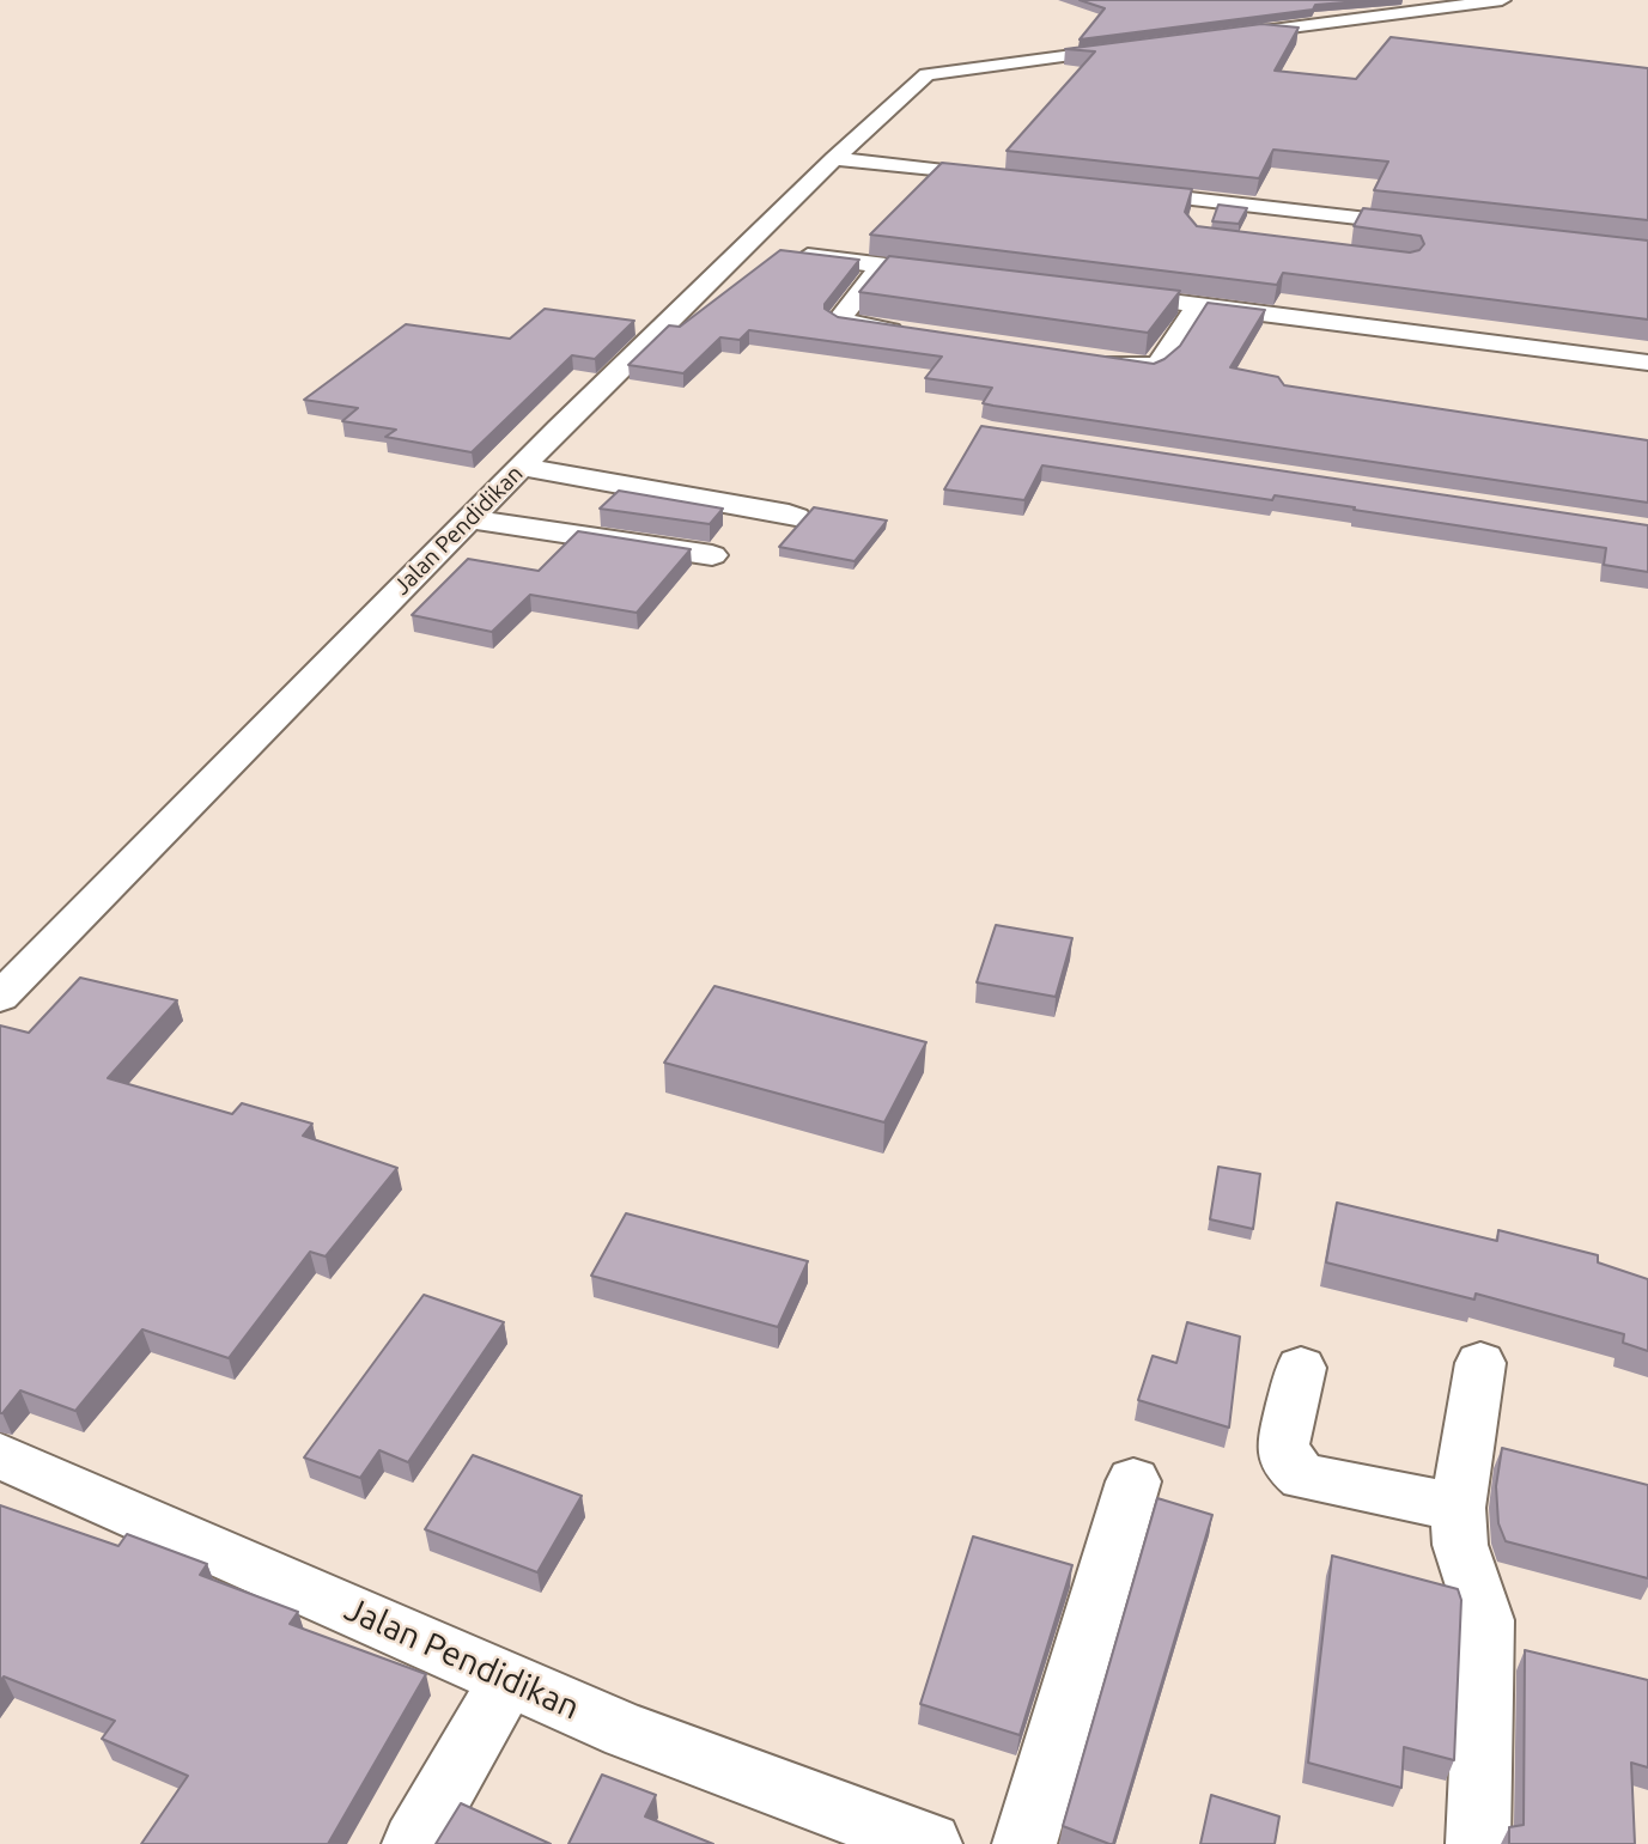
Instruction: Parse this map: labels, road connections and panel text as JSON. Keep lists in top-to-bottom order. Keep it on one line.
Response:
{"streets":{"street":["Jalan Pendidikan"]}}
